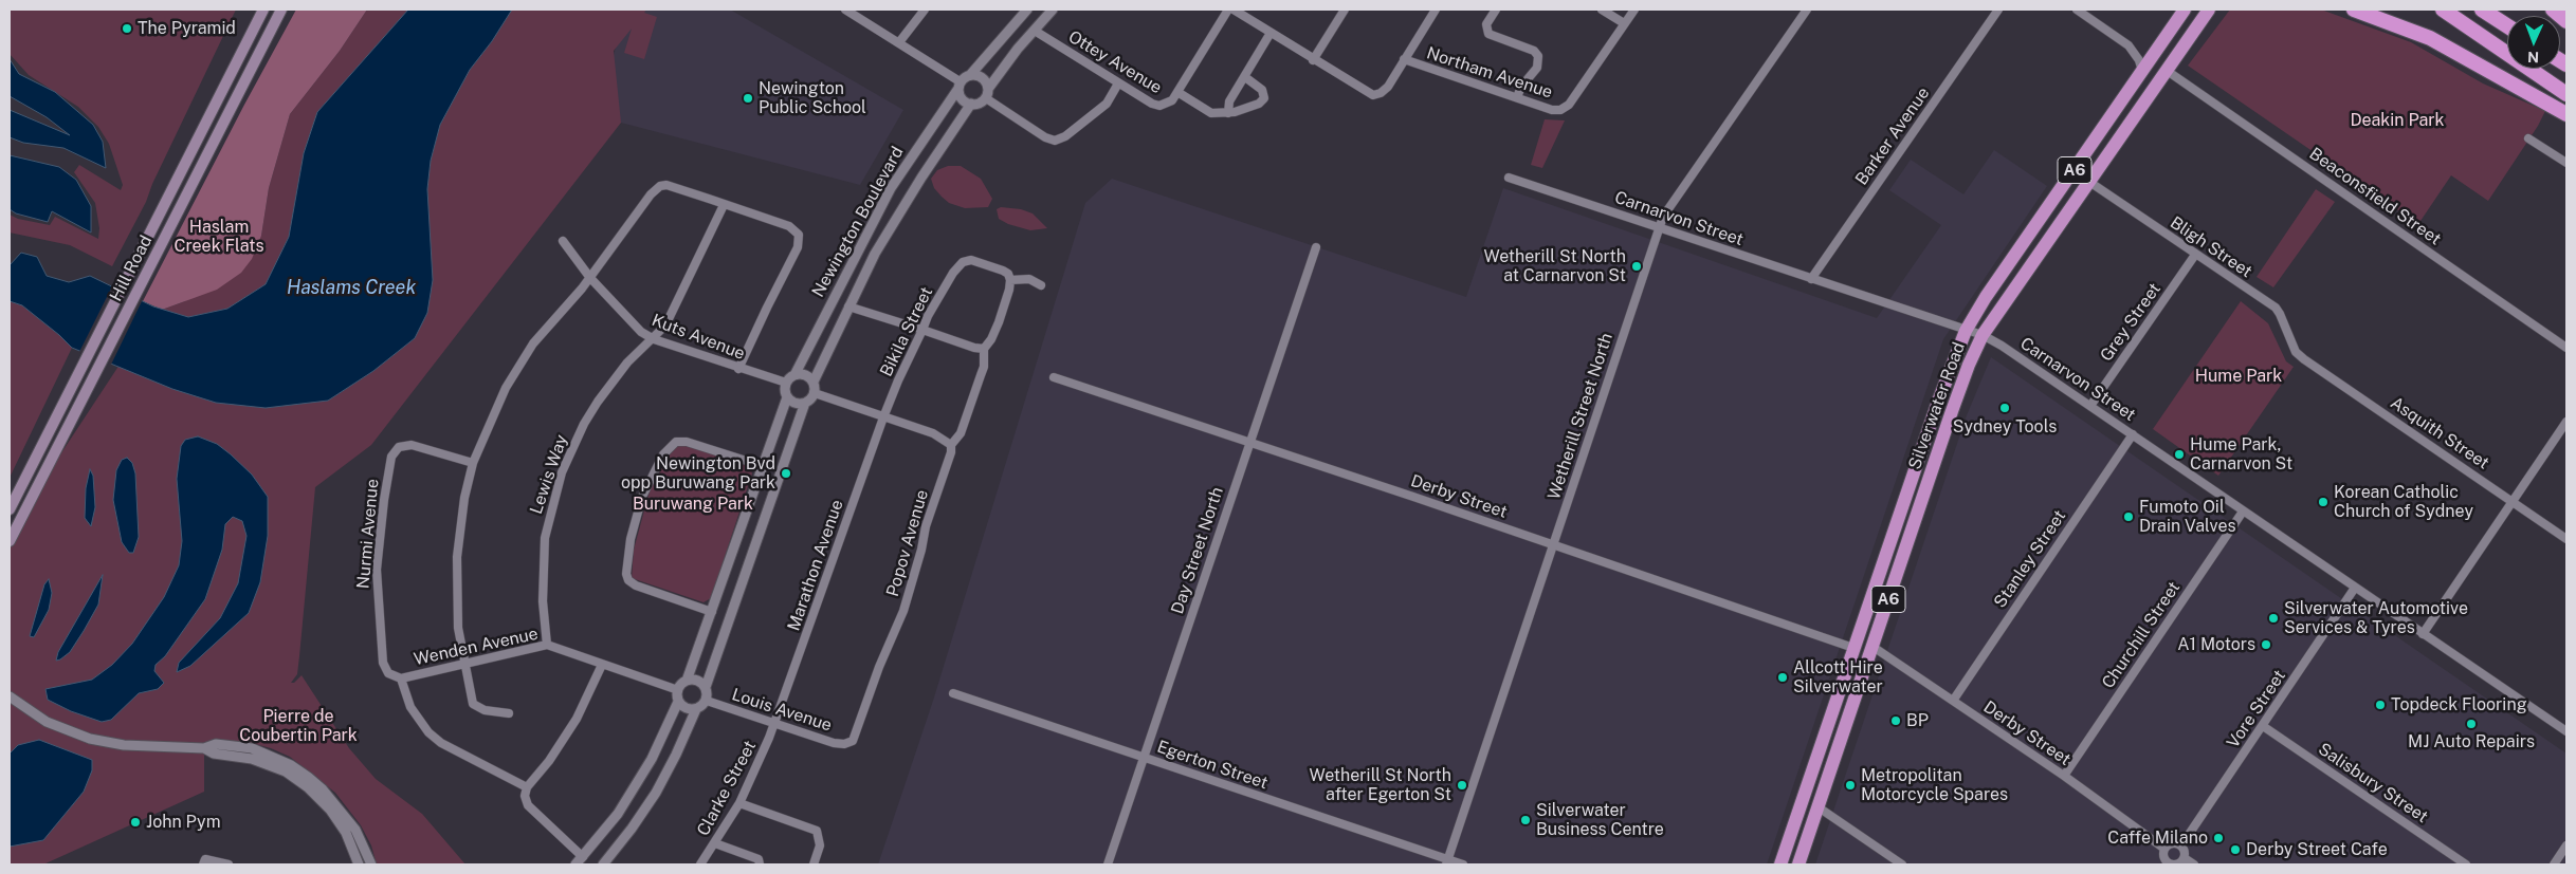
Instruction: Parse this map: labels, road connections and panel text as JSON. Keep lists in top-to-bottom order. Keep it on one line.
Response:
{"streets":{"highway":["A6","Silverwater Road"],"main road":["Hill Road"],"street":["Ottey Avenue","Northam Avenue","Barker Avenue","Beaconsfield Street","Carnarvon Street","Newington Boulevard","Bligh Street","Grey Street","Bikila Street","Kuts Avenue","Wetherill Street North","Asquith Street","Lewis Way","Derby Street","Nurmi Avenue","Popov Avenue","Day Street North","Stanley Street","Marathon Avenue","Churchill Street","Wenden Avenue","Vore Street","Louis Avenue","Egerton Street","Salisbury Street","Clarke Street"]},"crossings":[["Barker Avenue","Carnarvon Street"],["Beaconsfield Street","Silverwater Road"],["Carnarvon Street","Grey Street"],["Carnarvon Street","Silverwater Road"],["Carnarvon Street","Wetherill Street North"],["Carnarvon Street","Stanley Street"],["Carnarvon Street","Churchill Street"],["Carnarvon Street","Vore Street"],["Newington Boulevard","Kuts Avenue"],["Bligh Street","Grey Street"],["Bligh Street","Silverwater Road"],["Bligh Street","Asquith Street"],["Bikila Street","Marathon Avenue"],["Kuts Avenue","Lewis Way"],["Silverwater Road","Derby Street"],["Wetherill Street North","Derby Street"],["Wetherill Street North","Egerton Street"],["Lewis Way","Wenden Avenue"],["Derby Street","Day Street North"],["Derby Street","Stanley Street"],["Derby Street","Churchill Street"],["Derby Street","Vore Street"],["Nurmi Avenue","Wenden Avenue"],["Popov Avenue","Louis Avenue"],["Day Street North","Egerton Street"],["Marathon Avenue","Louis Avenue"],["Marathon Avenue","Clarke Street"],["Wenden Avenue","Louis Avenue"],["Vore Street","Salisbury Street"],["Louis Avenue","Clarke Street"]],"water":["Haslams Creek"],"parks":["Deakin Park","Haslam Creek Flats","Hume Park","Buruwang Park","Pierre de Coubertin Park"],"places":["The Pyramid","Newington Public School","Wetherill St North at Carnarvon St","Sydney Tools","Hume Park, Carnarvon St","Newington Bvd opp Buruwang Park","Korean Catholic Church of Sydney","Fumoto Oil Drain Valves","Silverwater Automotive Services & Tyres","A1 Motors","Allcott Hire Silverwater","Topdeck Flooring","BP","MJ Auto Repairs","Wetherill St North after Egerton St","Metropolitan Motorcycle Spares","Silverwater Business Centre","John Pym","Caffe Milano","Derby Street Cafe"],"north":"bottom"}
